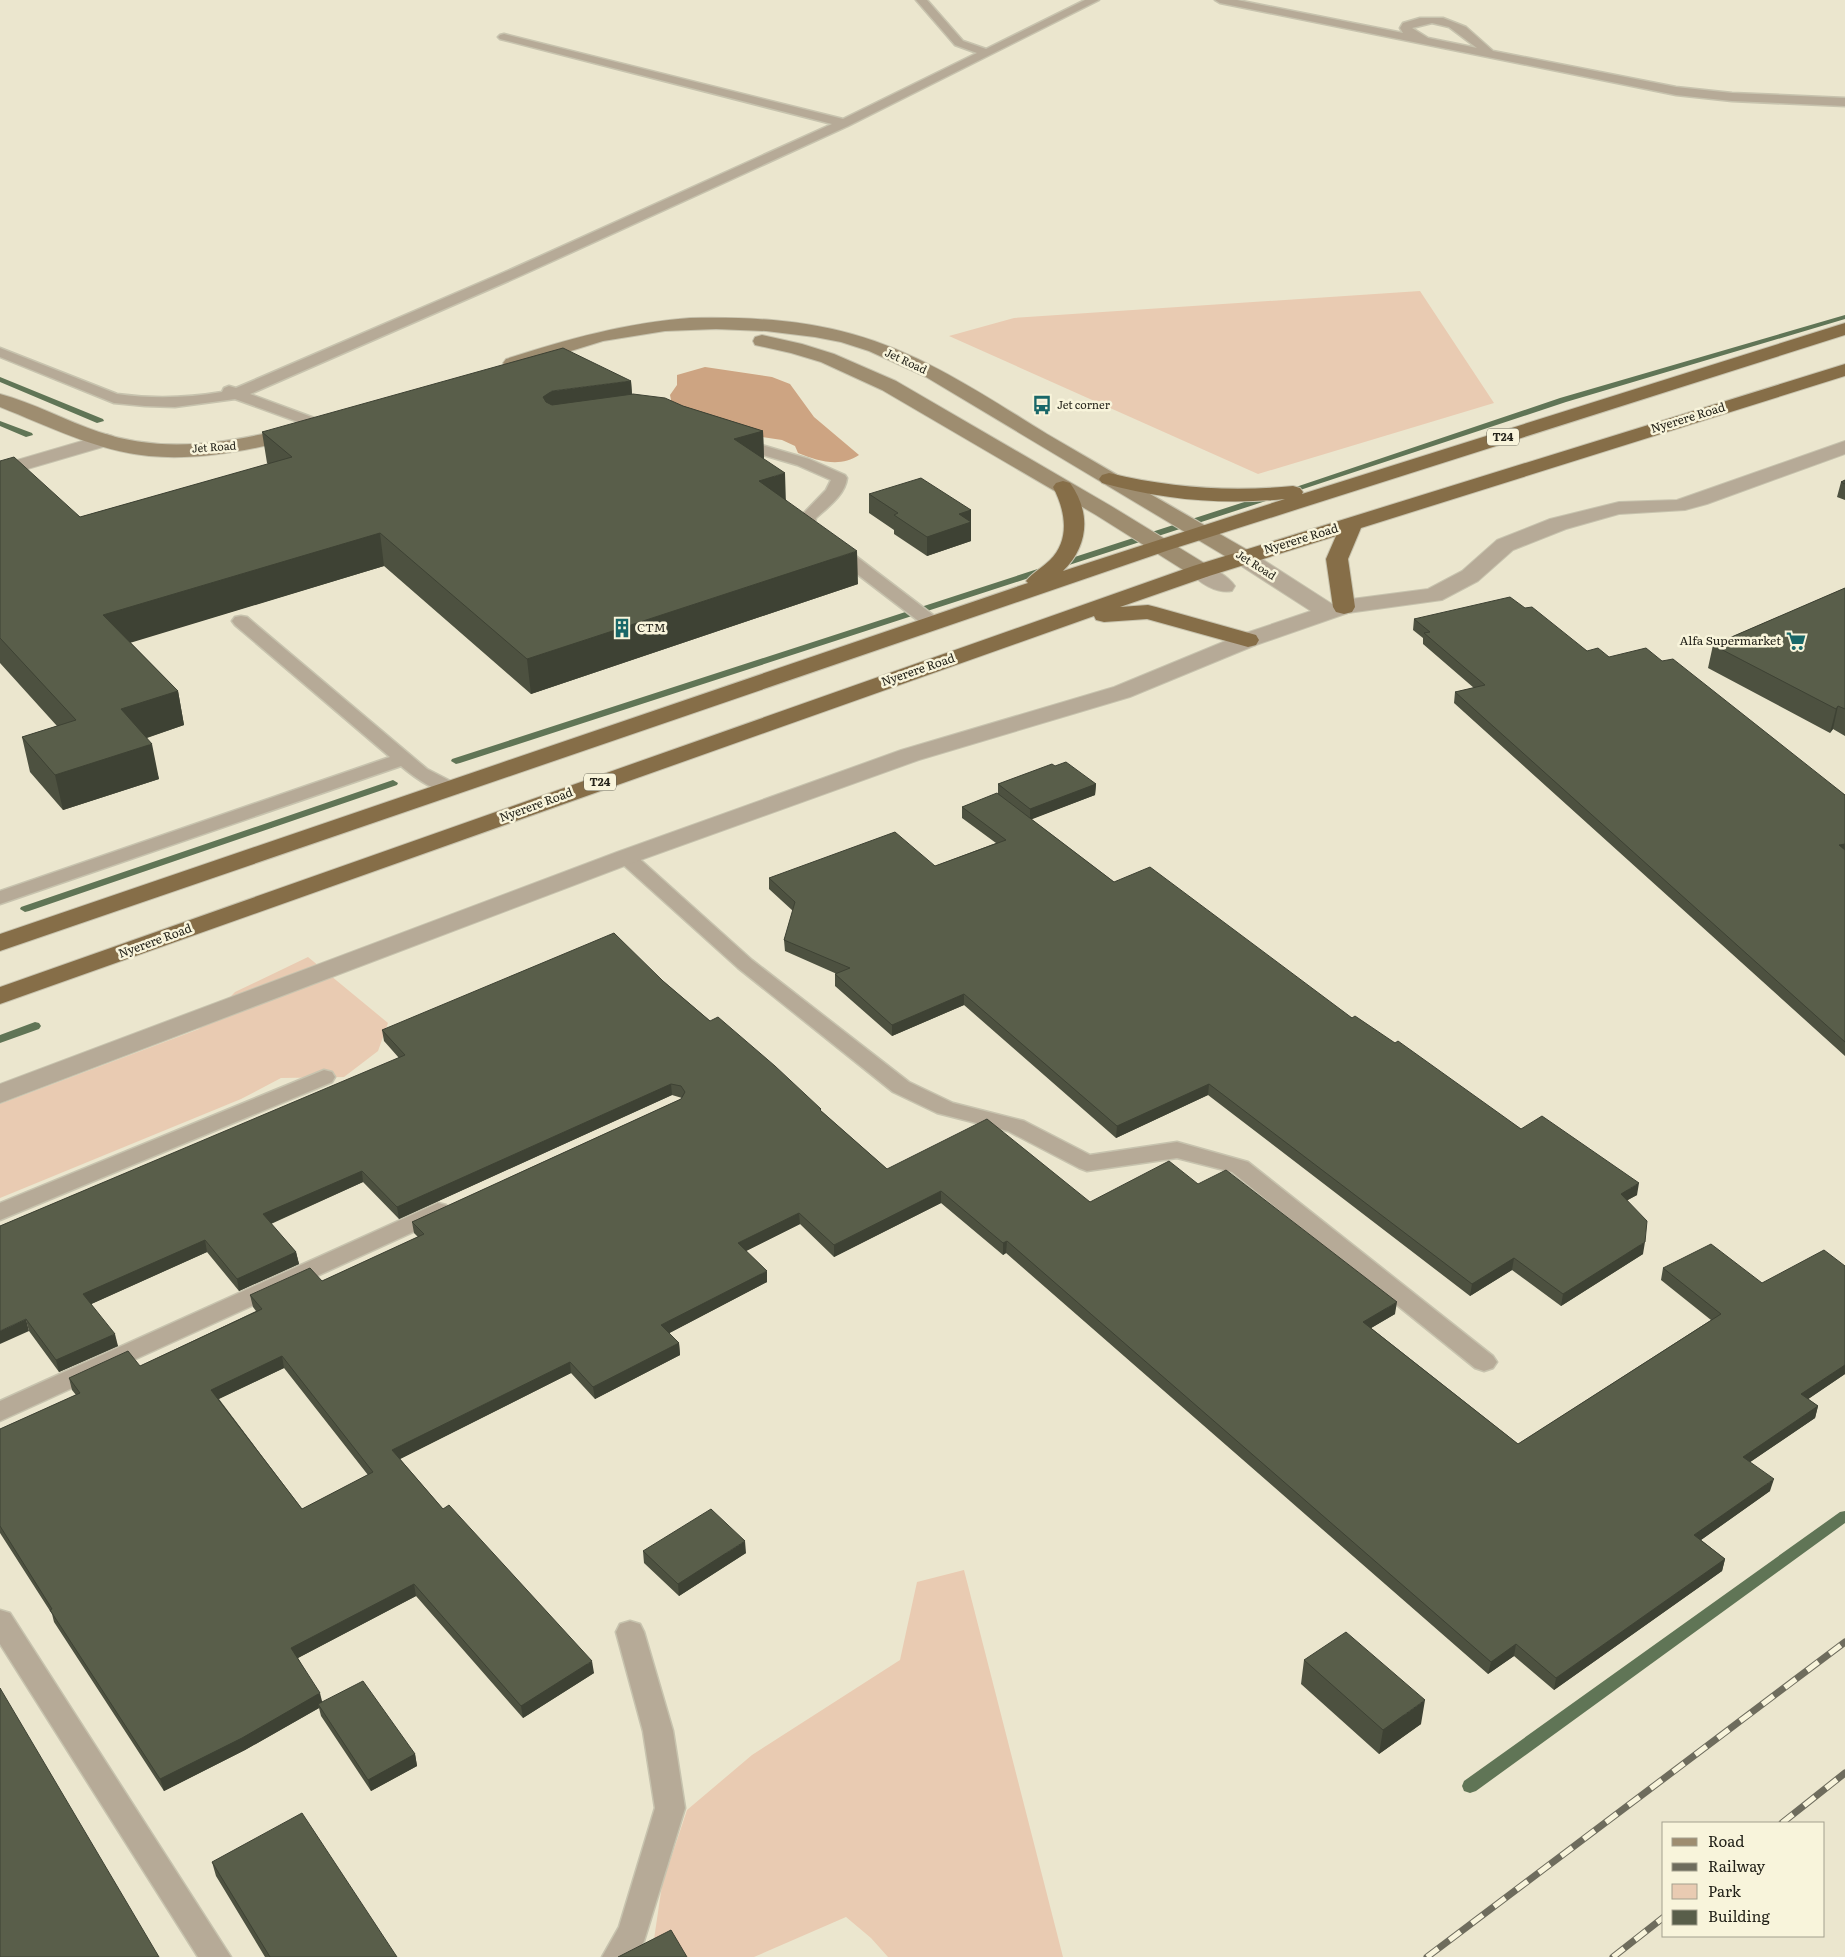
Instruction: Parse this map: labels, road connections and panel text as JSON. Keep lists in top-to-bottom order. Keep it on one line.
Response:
{"streets":{"highway":["Nyerere Road","T24"],"main road":["Jet Road"]},"crossings":[["Jet Road","Nyerere Road"],["Jet Road","T24"]],"places":{"bus stop":["Jet corner"],"building":["CTM"],"supermarket":["Alfa Supermarket"]},"legend":["Road","Railway","Park","Building"]}
